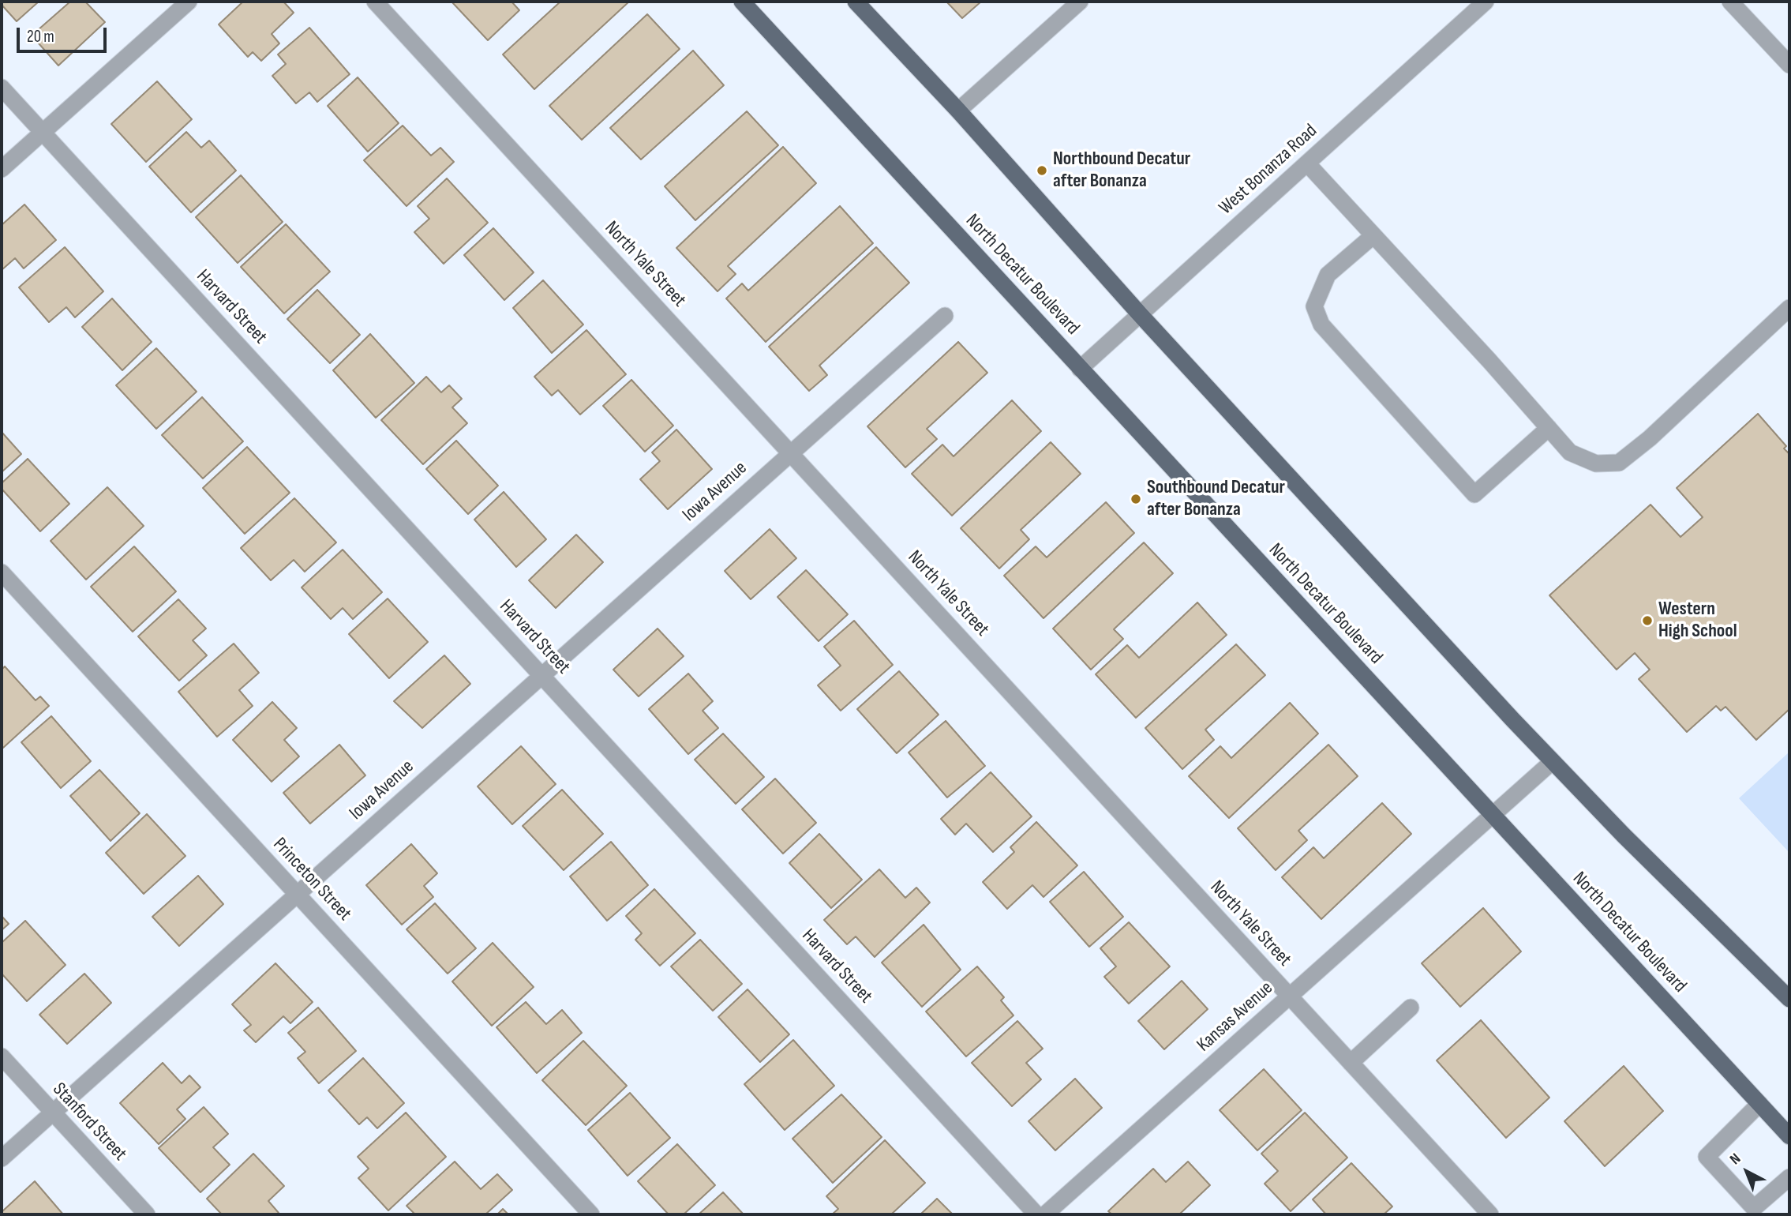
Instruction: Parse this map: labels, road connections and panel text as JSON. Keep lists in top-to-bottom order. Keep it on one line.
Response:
{"streets":{"main road":["North Decatur Boulevard"],"street":["West Bonanza Road","North Yale Street","Harvard Street","Iowa Avenue","Princeton Street","Kansas Avenue","Stanford Street"]},"crossings":[["West Bonanza Road","North Decatur Boulevard"],["North Yale Street","Iowa Avenue"],["North Yale Street","Kansas Avenue"],["North Decatur Boulevard","Kansas Avenue"],["Harvard Street","Iowa Avenue"],["Iowa Avenue","Princeton Street"],["Iowa Avenue","Stanford Street"]],"places":["Northbound Decatur after Bonanza","Southbound Decatur after Bonanza","Western High School"],"scale_bar":"20 m","north":"top left"}
